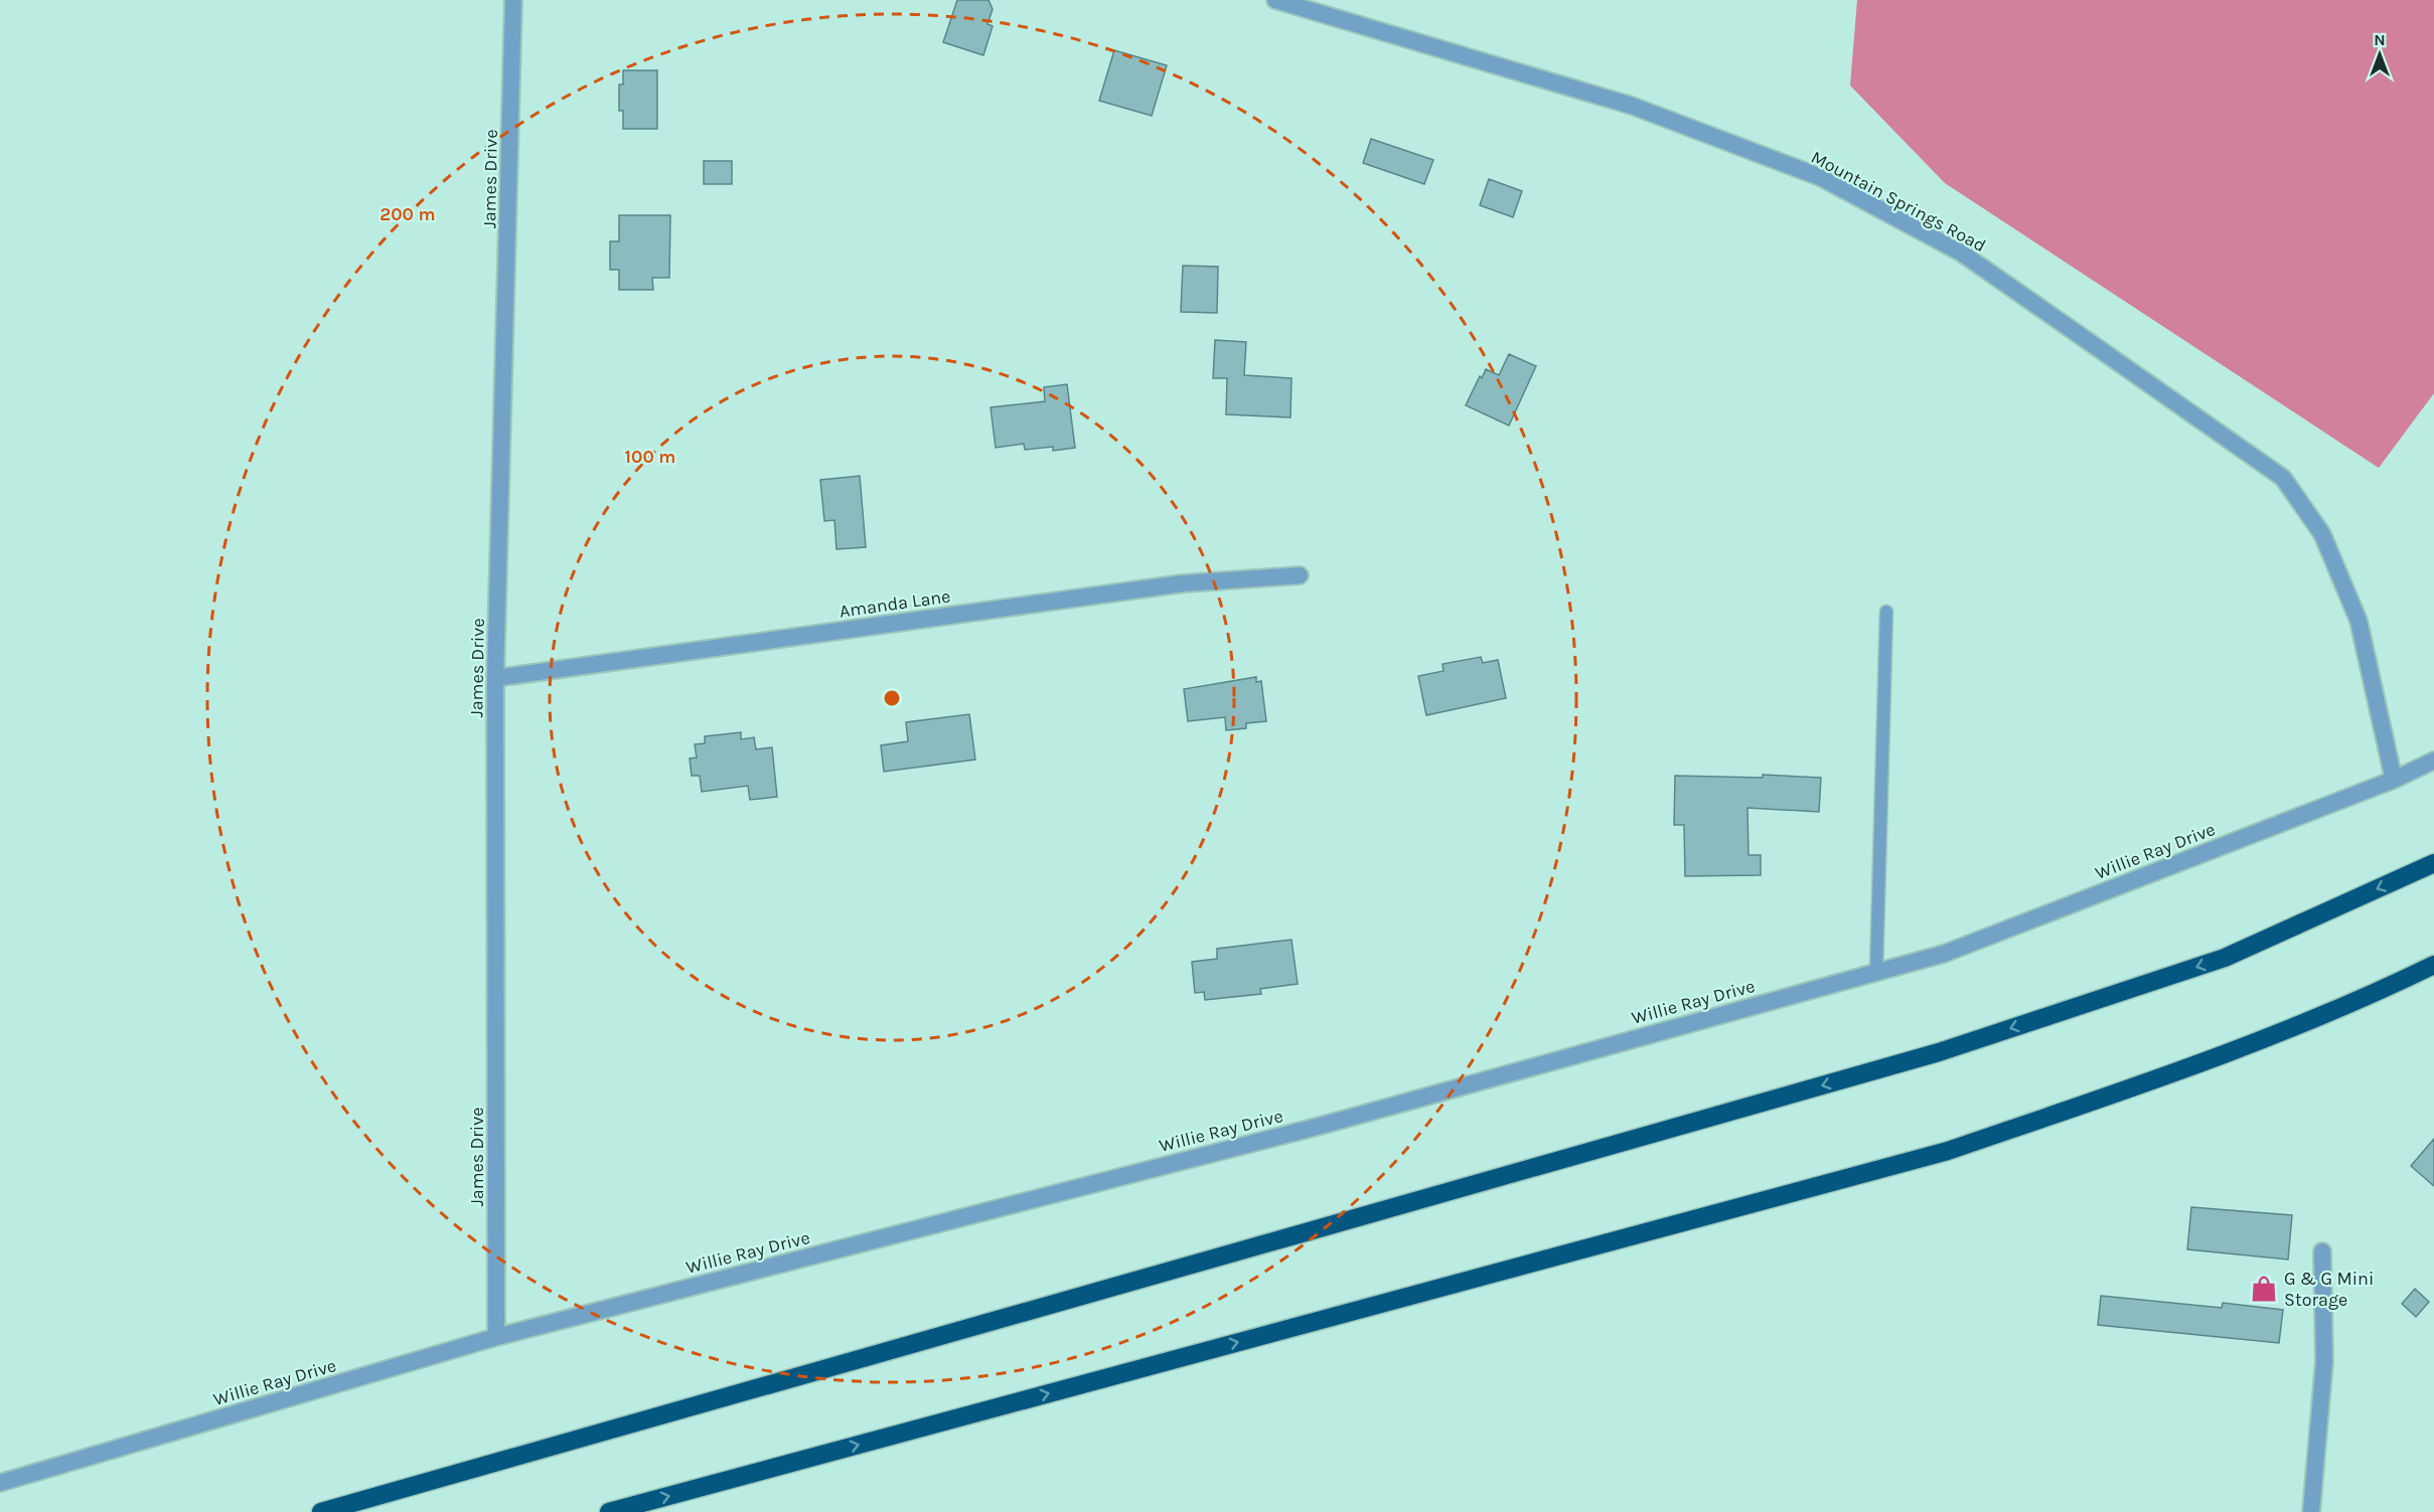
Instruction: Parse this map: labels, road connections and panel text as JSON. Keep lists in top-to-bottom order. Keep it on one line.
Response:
{"streets":{"street":["James Drive","Mountain Springs Road","Amanda Lane","Willie Ray Drive"]},"crossings":[["James Drive","Amanda Lane"],["James Drive","Willie Ray Drive"],["Mountain Springs Road","Willie Ray Drive"]],"places":{"shop":["G & G Mini Storage"]},"north":"top","rings":["200 m","100 m"]}
